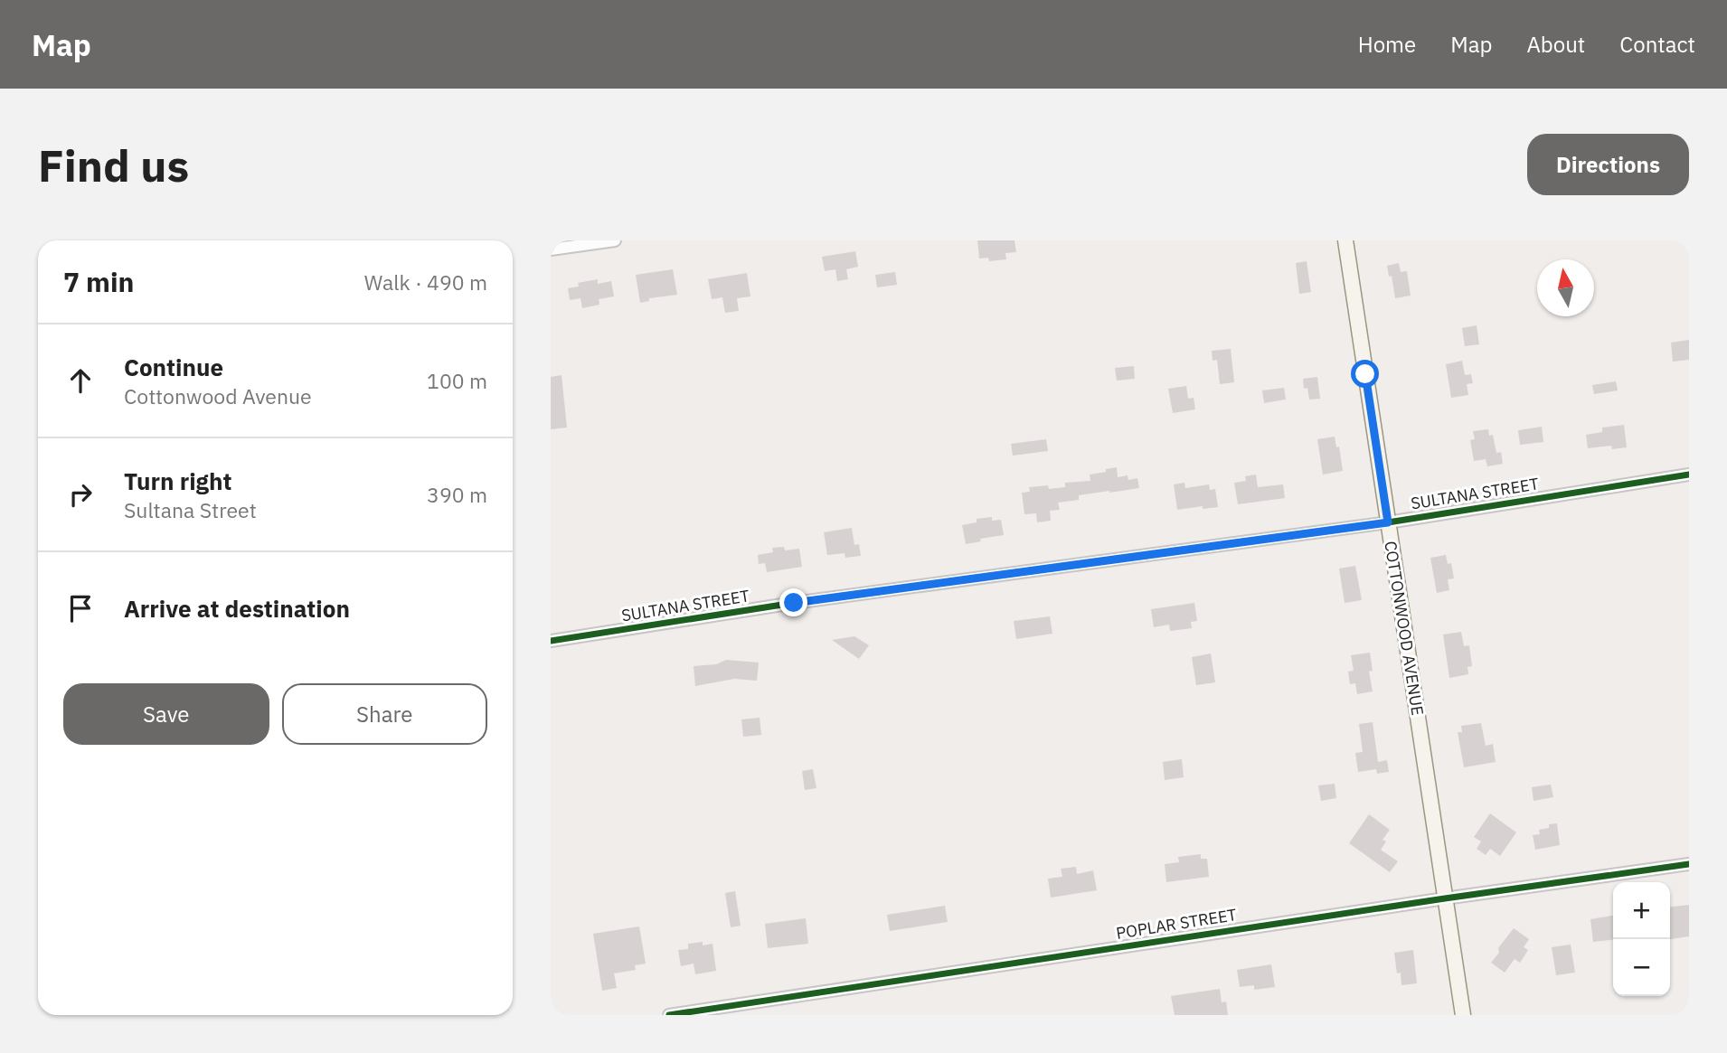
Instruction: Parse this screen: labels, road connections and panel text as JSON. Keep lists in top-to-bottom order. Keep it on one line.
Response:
{"streets":{"street":["SULTANA STREET","COTTONWOOD AVENUE","POPLAR STREET"]},"crossings":[["SULTANA STREET","COTTONWOOD AVENUE"],["COTTONWOOD AVENUE","POPLAR STREET"]],"north":"top","page":{"header":"Map","nav":["Home","Map","About","Contact"],"buttons":["Directions",["Save","Share"]],"title":"Find us","heading":["7 min","Walk · 490 m"],"list":[["Continue","Cottonwood Avenue","100 m"],["Turn right","Sultana Street","390 m"],"Arrive at destination"],"map_buttons":["+","−"]}}
